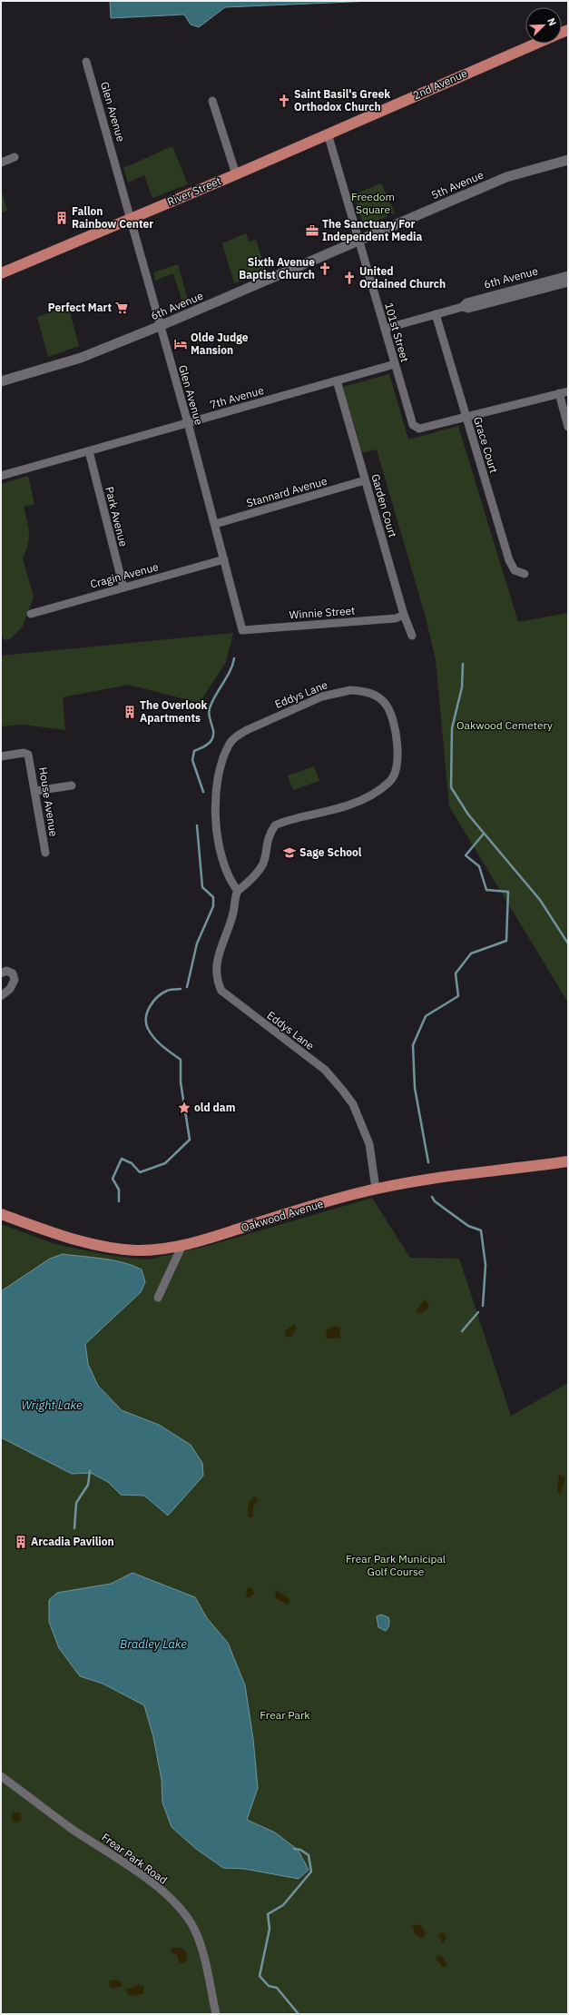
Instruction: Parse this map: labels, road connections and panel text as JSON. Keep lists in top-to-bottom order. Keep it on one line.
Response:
{"streets":{"main road":["2nd Avenue","River Street","Oakwood Avenue"],"street":["Glen Avenue","5th Avenue","6th Avenue","101st Street","7th Avenue","Grace Court","Stannard Avenue","Garden Court","Park Avenue","Cragin Avenue","Winnie Street","Eddys Lane","House Avenue","Frear Park Road"]},"crossings":[["2nd Avenue","River Street"],["2nd Avenue","101st Street"],["Glen Avenue","River Street"],["Glen Avenue","6th Avenue"],["Glen Avenue","7th Avenue"],["Glen Avenue","Stannard Avenue"],["Glen Avenue","Cragin Avenue"],["Glen Avenue","Winnie Street"],["5th Avenue","6th Avenue"],["5th Avenue","101st Street"],["River Street","101st Street"],["6th Avenue","101st Street"],["6th Avenue","Grace Court"],["101st Street","7th Avenue"],["101st Street","Grace Court"],["7th Avenue","Garden Court"],["7th Avenue","Park Avenue"],["Stannard Avenue","Garden Court"],["Garden Court","Winnie Street"],["Park Avenue","Cragin Avenue"],["Eddys Lane","Oakwood Avenue"]],"water":["Wright Lake","Bradley Lake"],"parks":["Freedom Square","Oakwood Cemetery","Frear Park Municipal Golf Course","Frear Park"],"places":{"church":["Saint Basil's Greek Orthodox Church","Sixth Avenue Baptist Church","United Ordained Church"],"building":["Fallon Rainbow Center","The Overlook Apartments","Arcadia Pavilion"],"office":["The Sanctuary For Independent Media"],"supermarket":["Perfect Mart"],"hotel":["Olde Judge Mansion"],"school or university":["Sage School"],"place":["old dam"]},"north":"top right"}
